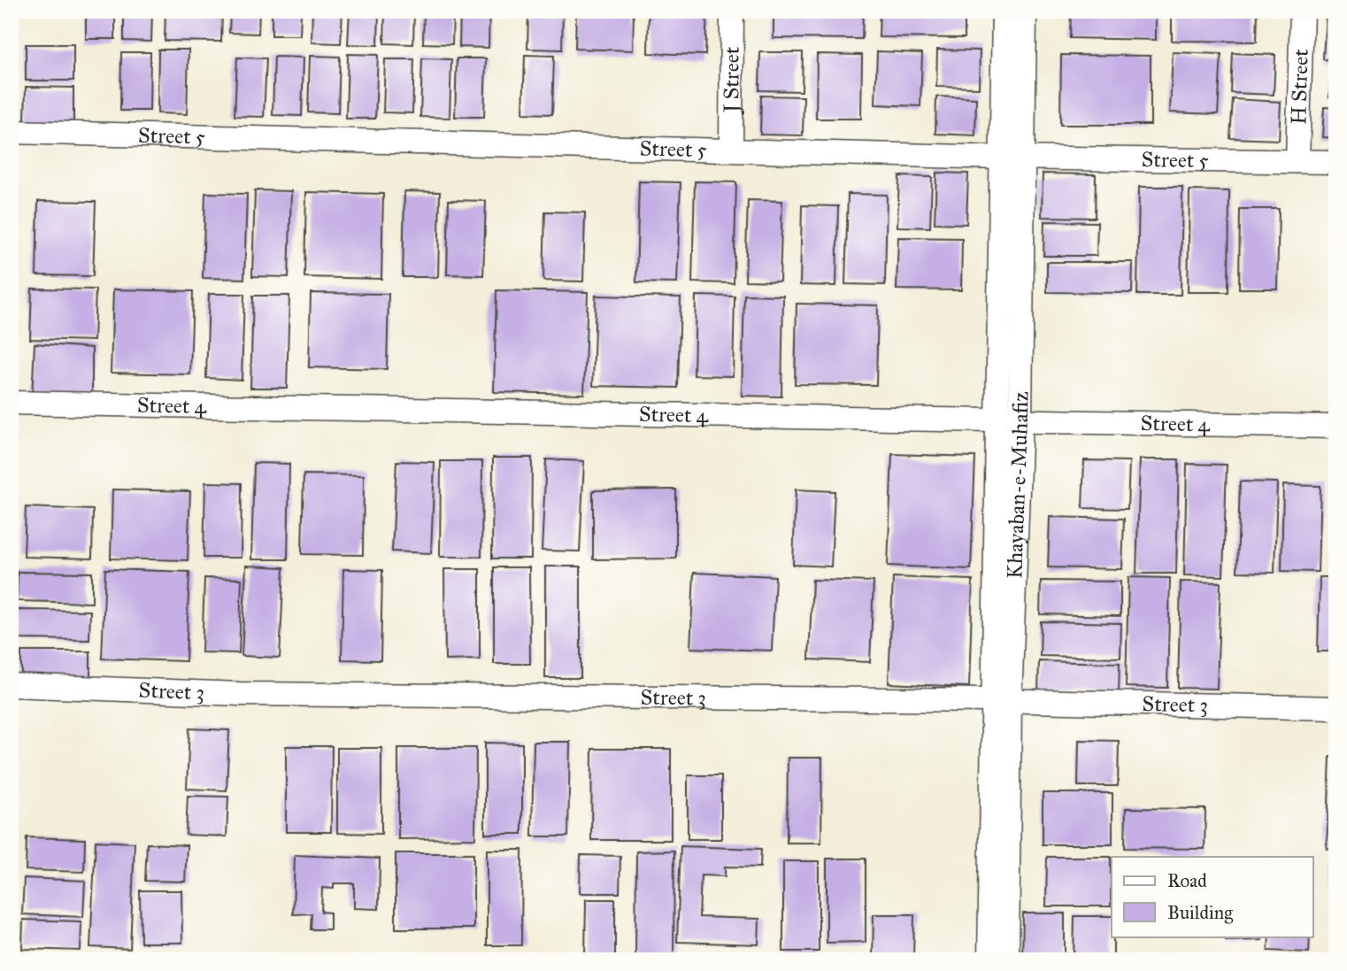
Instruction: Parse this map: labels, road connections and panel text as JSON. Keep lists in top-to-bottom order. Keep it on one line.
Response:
{"streets":{"street":["J Street","H Street","Street 5","Street 4","Khayaban-e-Muhafiz","Street 3"]},"crossings":[["J Street","Street 5"],["H Street","Street 5"],["Street 5","Khayaban-e-Muhafiz"],["Street 4","Khayaban-e-Muhafiz"],["Khayaban-e-Muhafiz","Street 3"]],"legend":["Road","Building"]}
